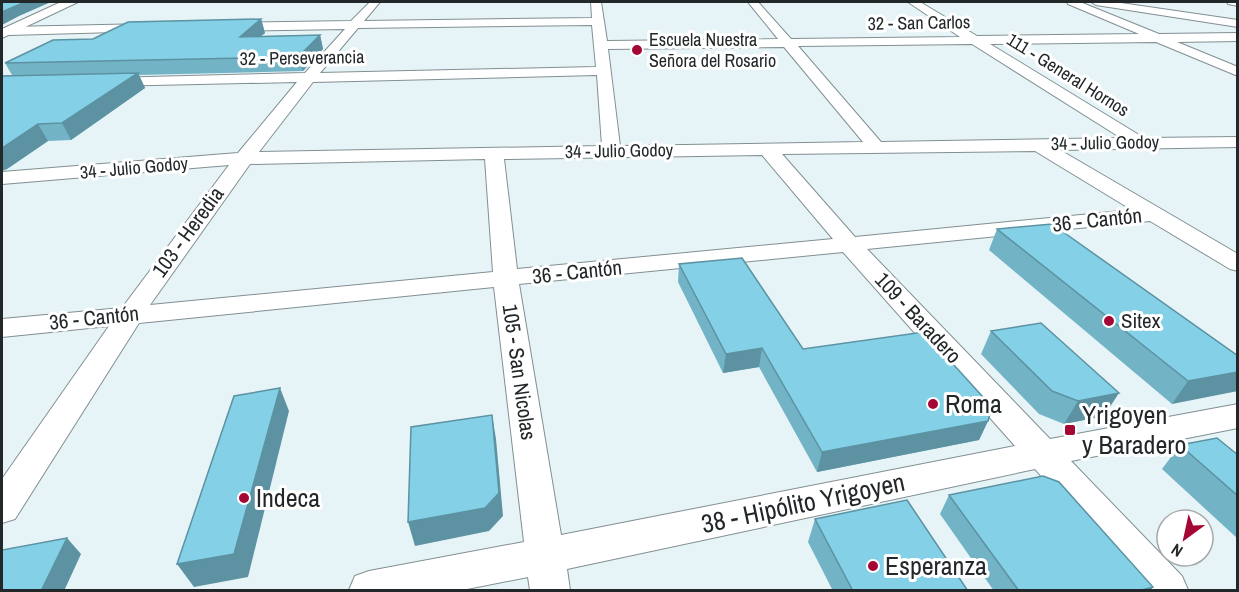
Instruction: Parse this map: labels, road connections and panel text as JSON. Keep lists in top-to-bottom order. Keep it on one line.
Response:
{"streets":{"street":["32 - San Carlos","32 - Perseverancia","111 - General Hornos","34 - Julio Godoy","36 - Cantón","103 - Heredia","109 - Baradero","105 - San Nicolas","38 - Hipólito Yrigoyen"]},"crossings":[["32 - San Carlos","111 - General Hornos"],["32 - Perseverancia","103 - Heredia"],["111 - General Hornos","34 - Julio Godoy"],["34 - Julio Godoy","103 - Heredia"],["34 - Julio Godoy","109 - Baradero"],["34 - Julio Godoy","105 - San Nicolas"],["36 - Cantón","103 - Heredia"],["36 - Cantón","109 - Baradero"],["36 - Cantón","105 - San Nicolas"],["109 - Baradero","38 - Hipólito Yrigoyen"],["105 - San Nicolas","38 - Hipólito Yrigoyen"]],"places":{"other":["Escuela Nuestra Señora del Rosario","Sitex","Roma","Indeca","Esperanza"],"transit":["Yrigoyen y Baradero"]},"north":"bottom left"}
